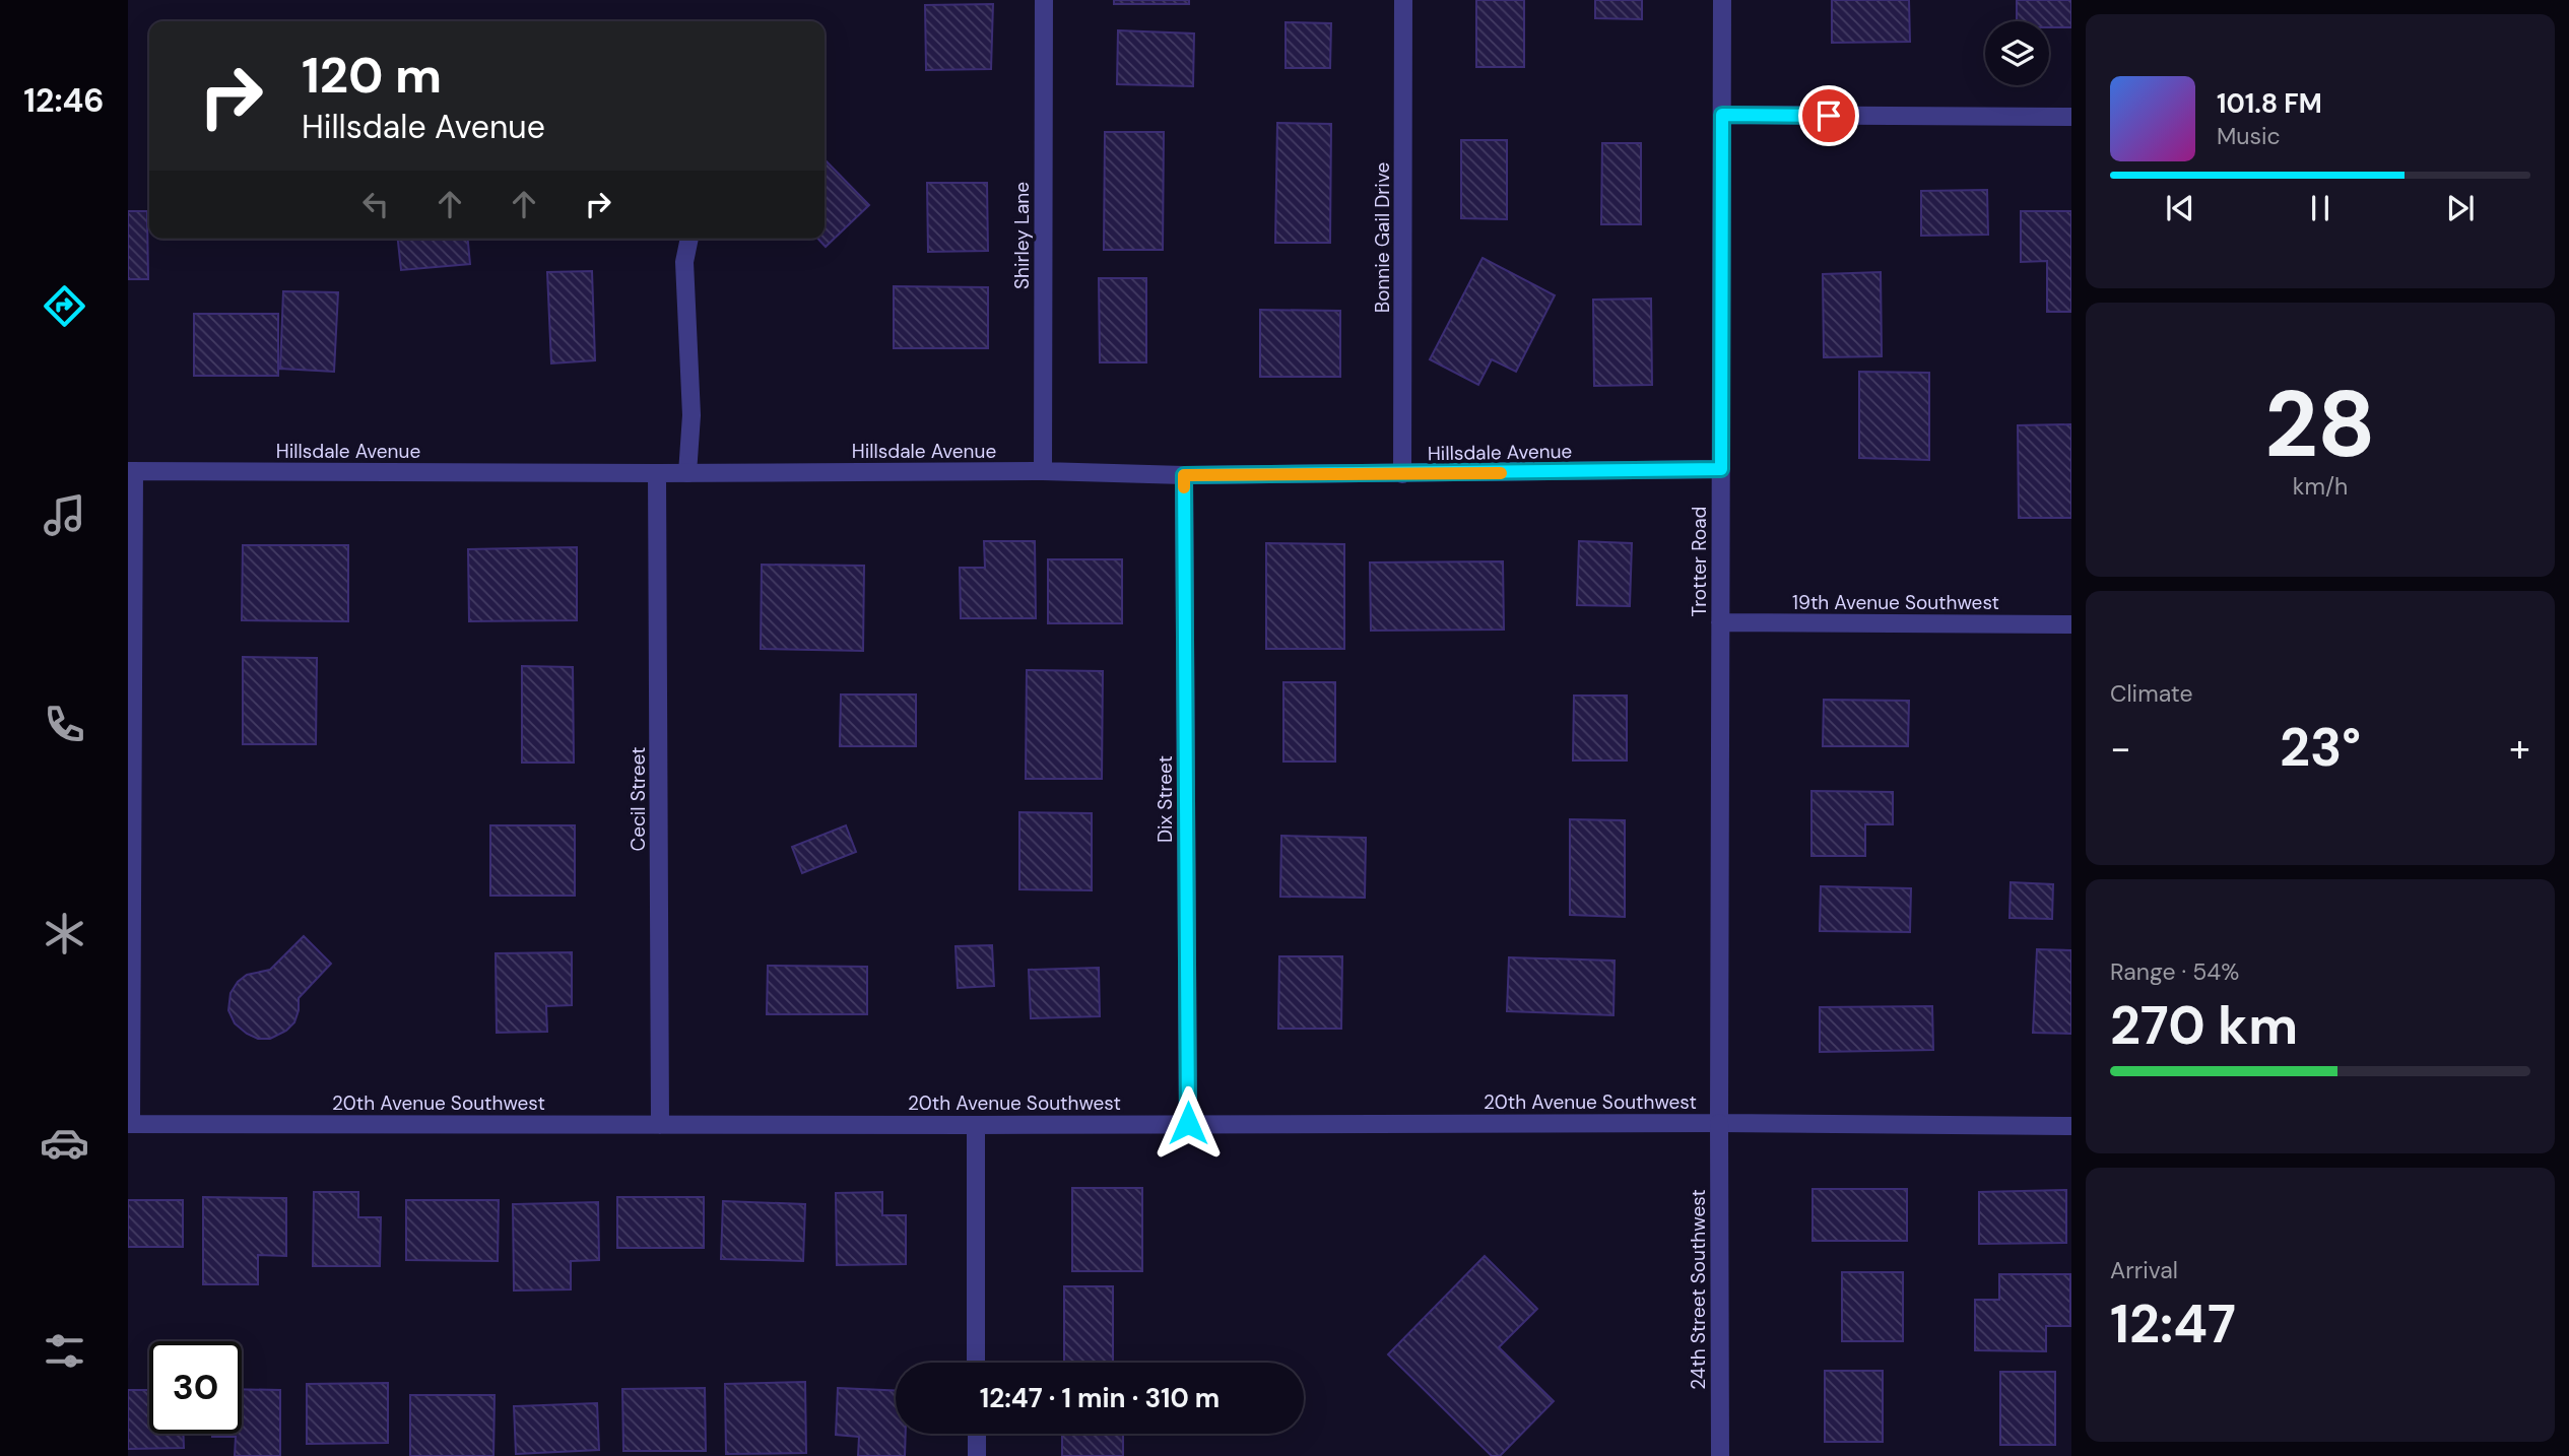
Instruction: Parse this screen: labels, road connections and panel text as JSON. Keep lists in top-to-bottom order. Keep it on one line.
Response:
{"streets":{"street":["Shirley Lane","Bonnie Gail Drive","Hillsdale Avenue","Trotter Road","19th Avenue Southwest","Cecil Street","Dix Street","20th Avenue Southwest","24th Street Southwest"]},"crossings":[["Shirley Lane","Hillsdale Avenue"],["Bonnie Gail Drive","Hillsdale Avenue"],["Hillsdale Avenue","Trotter Road"],["Hillsdale Avenue","Cecil Street"],["Hillsdale Avenue","Dix Street"],["Trotter Road","19th Avenue Southwest"],["Trotter Road","20th Avenue Southwest"],["Trotter Road","24th Street Southwest"],["Cecil Street","20th Avenue Southwest"],["Dix Street","20th Avenue Southwest"],["20th Avenue Southwest","24th Street Southwest"]],"page":{"tabs":"12:46","turn":["120 m","Hillsdale Avenue"],"song":["101.8 FM","Music"],"tile":[["28","km/h"],"Climate",["Range · 54%","270 km"],["Arrival","12:47"]],"heat":["−","23°","+"],"limit":"30","trip":"12:47 · 1 min · 310 m"}}
